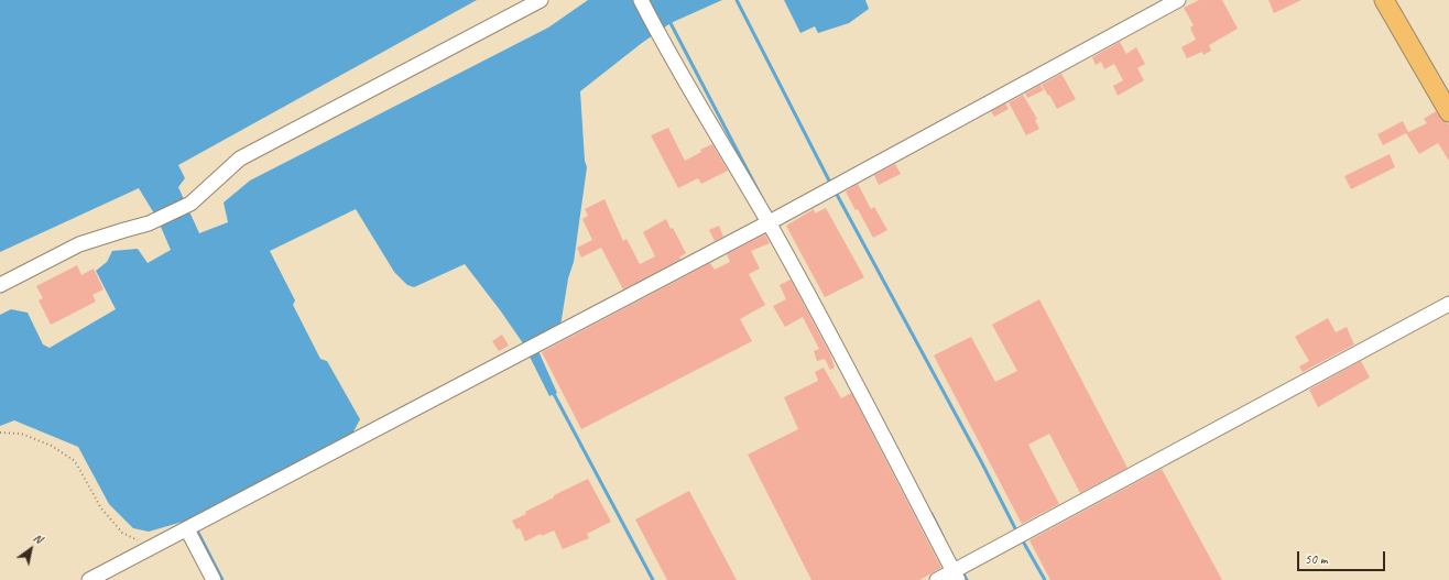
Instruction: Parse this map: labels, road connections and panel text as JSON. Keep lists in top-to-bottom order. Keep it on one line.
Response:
{"scale_bar":"50 m","north":"top right"}
